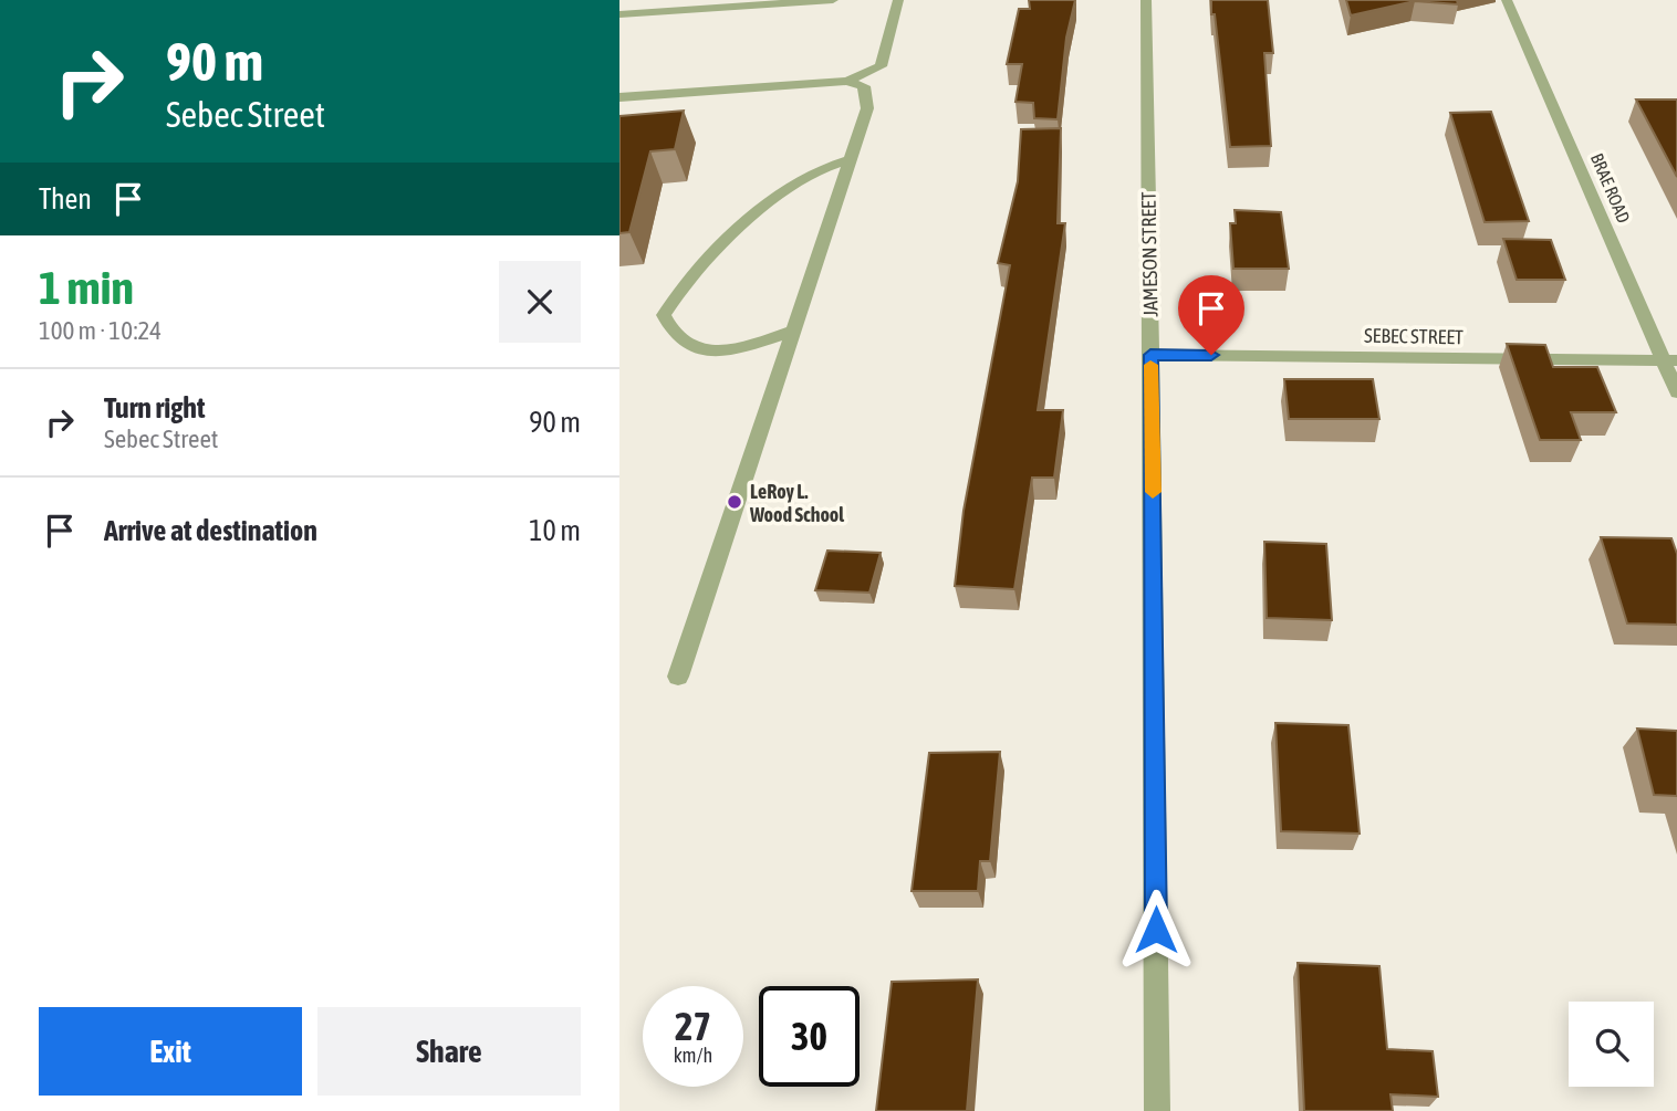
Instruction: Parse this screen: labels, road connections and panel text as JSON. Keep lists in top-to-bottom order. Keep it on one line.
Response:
{"streets":{"street":["BRAE ROAD","JAMESON STREET","SEBEC STREET"]},"crossings":[["BRAE ROAD","SEBEC STREET"],["JAMESON STREET","SEBEC STREET"]],"places":["LeRoy L. Wood School"],"page":{"turn":["90 m","Sebec Street"],"then":"Then","heading":["1 min","100 m · 10:24"],"list":[{"name":"Turn right","note":"Sebec Street","value":"90 m"},{"name":"Arrive at destination","value":"10 m"}],"speed":"27 km/h","limit":"30","buttons":["Exit","Share"]}}
